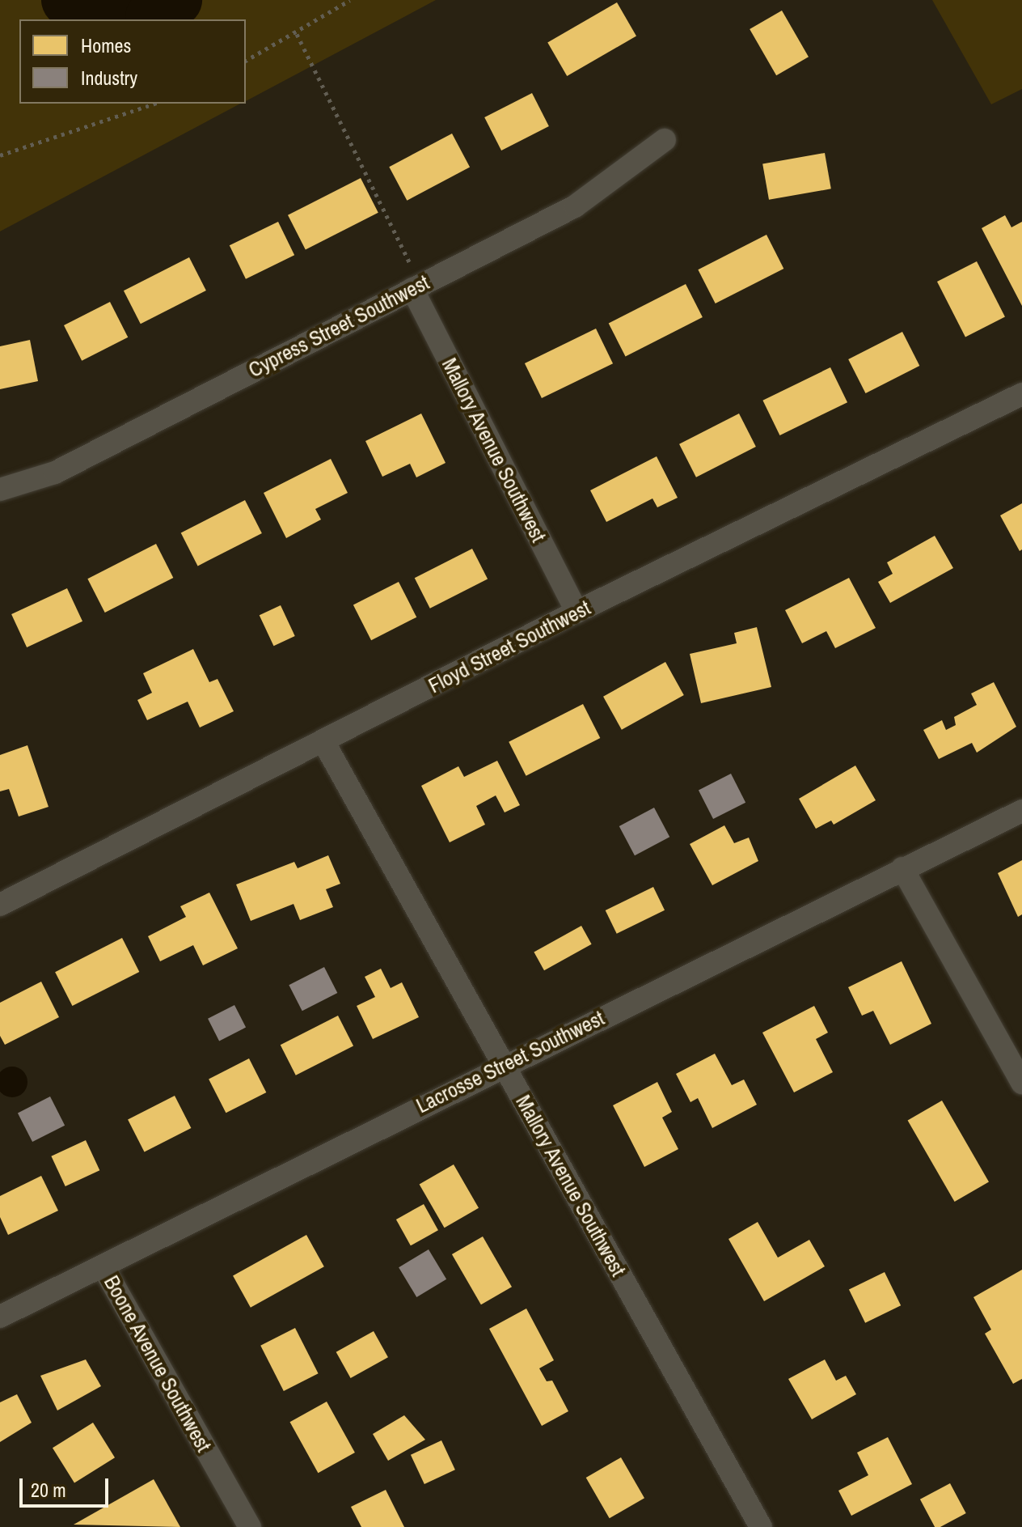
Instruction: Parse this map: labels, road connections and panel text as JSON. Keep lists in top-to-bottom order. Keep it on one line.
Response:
{"streets":{"street":["Cypress Street Southwest","Mallory Avenue Southwest","Floyd Street Southwest","Lacrosse Street Southwest","Boone Avenue Southwest"]},"crossings":[["Cypress Street Southwest","Mallory Avenue Southwest"],["Mallory Avenue Southwest","Floyd Street Southwest"],["Mallory Avenue Southwest","Lacrosse Street Southwest"],["Lacrosse Street Southwest","Boone Avenue Southwest"]],"legend":["Homes","Industry"],"scale_bar":"20 m"}
